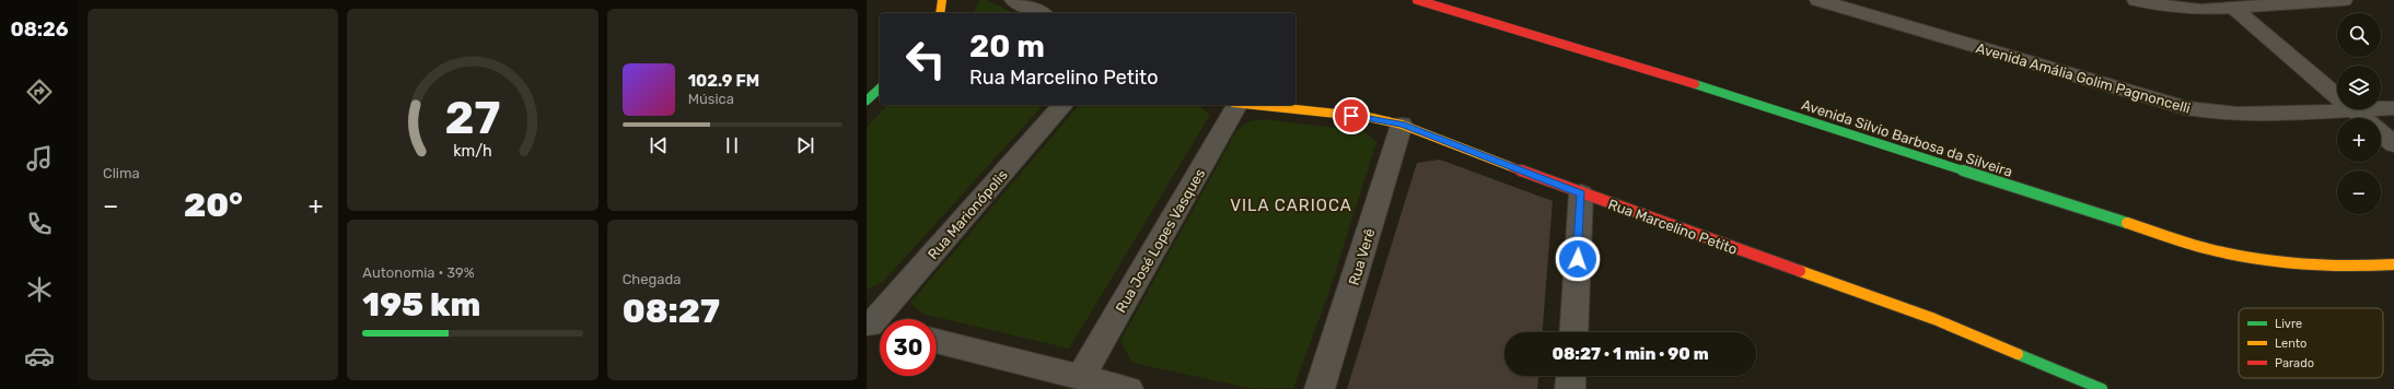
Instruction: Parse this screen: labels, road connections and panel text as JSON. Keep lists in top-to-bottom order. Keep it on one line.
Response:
{"streets":{"street":["Avenida Amália Golim Pagnoncelli","Avenida Silvio Barbosa da Silveira","Rua Marionópolis","Rua Marcelino Petito","Rua José Lopes Vasques","Rua Verê"]},"crossings":[["Rua Marcelino Petito","Rua Verê"]],"districts":["VILA CARIOCA"],"legend":["Livre","Lento","Parado"],"page":{"tabs":"08:26","tile":["Clima",["Autonomia · 39%","195 km"],["Chegada","08:27"]],"map_buttons":["+","−"],"turn":["20 m","Rua Marcelino Petito"],"song":["102.9 FM","Música"],"heat":["−","20°","+"],"limit":"30","trip":"08:27 · 1 min · 90 m","gauge":["27","km/h"]}}
